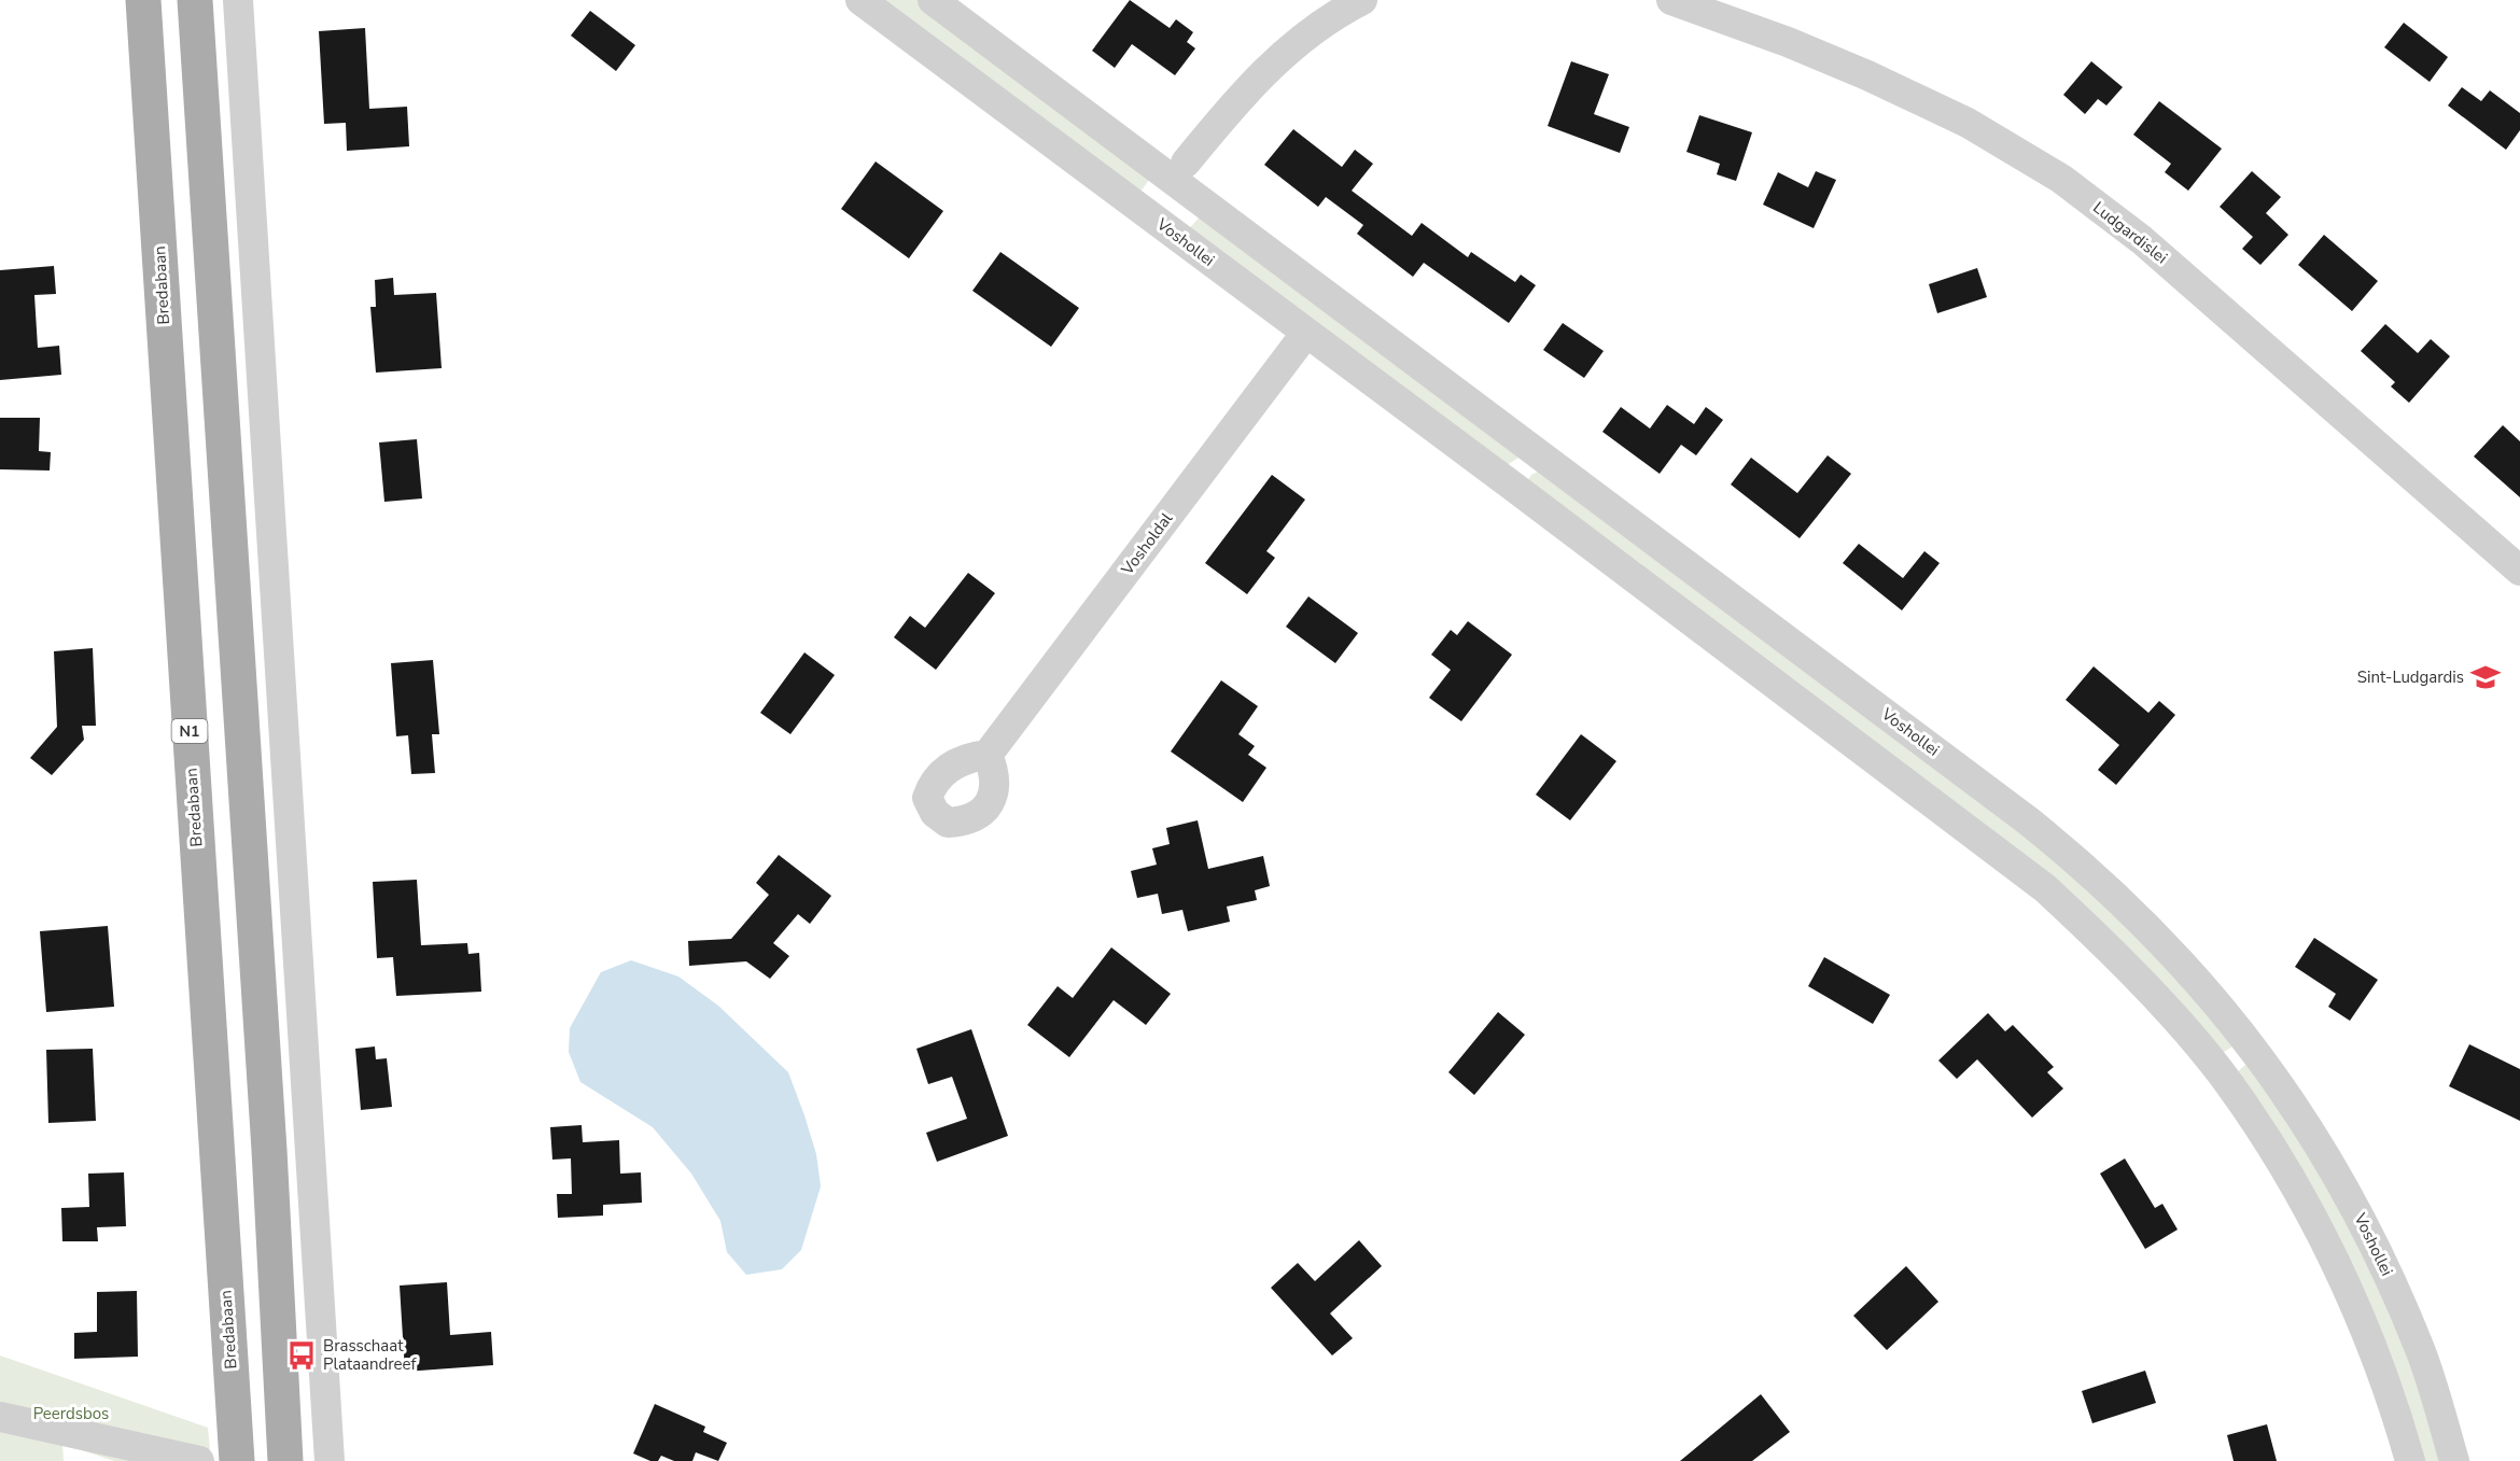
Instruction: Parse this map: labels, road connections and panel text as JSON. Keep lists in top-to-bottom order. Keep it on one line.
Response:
{"streets":{"main road":["Bredabaan","N1"],"street":["Ludgardislei","Voshollei","Vosholdal"]},"crossings":[["Voshollei","Vosholdal"]],"parks":["Peerdsbos"],"places":{"school or university":["Sint-Ludgardis"],"bus stop":["Brasschaat Plataandreef"]}}
